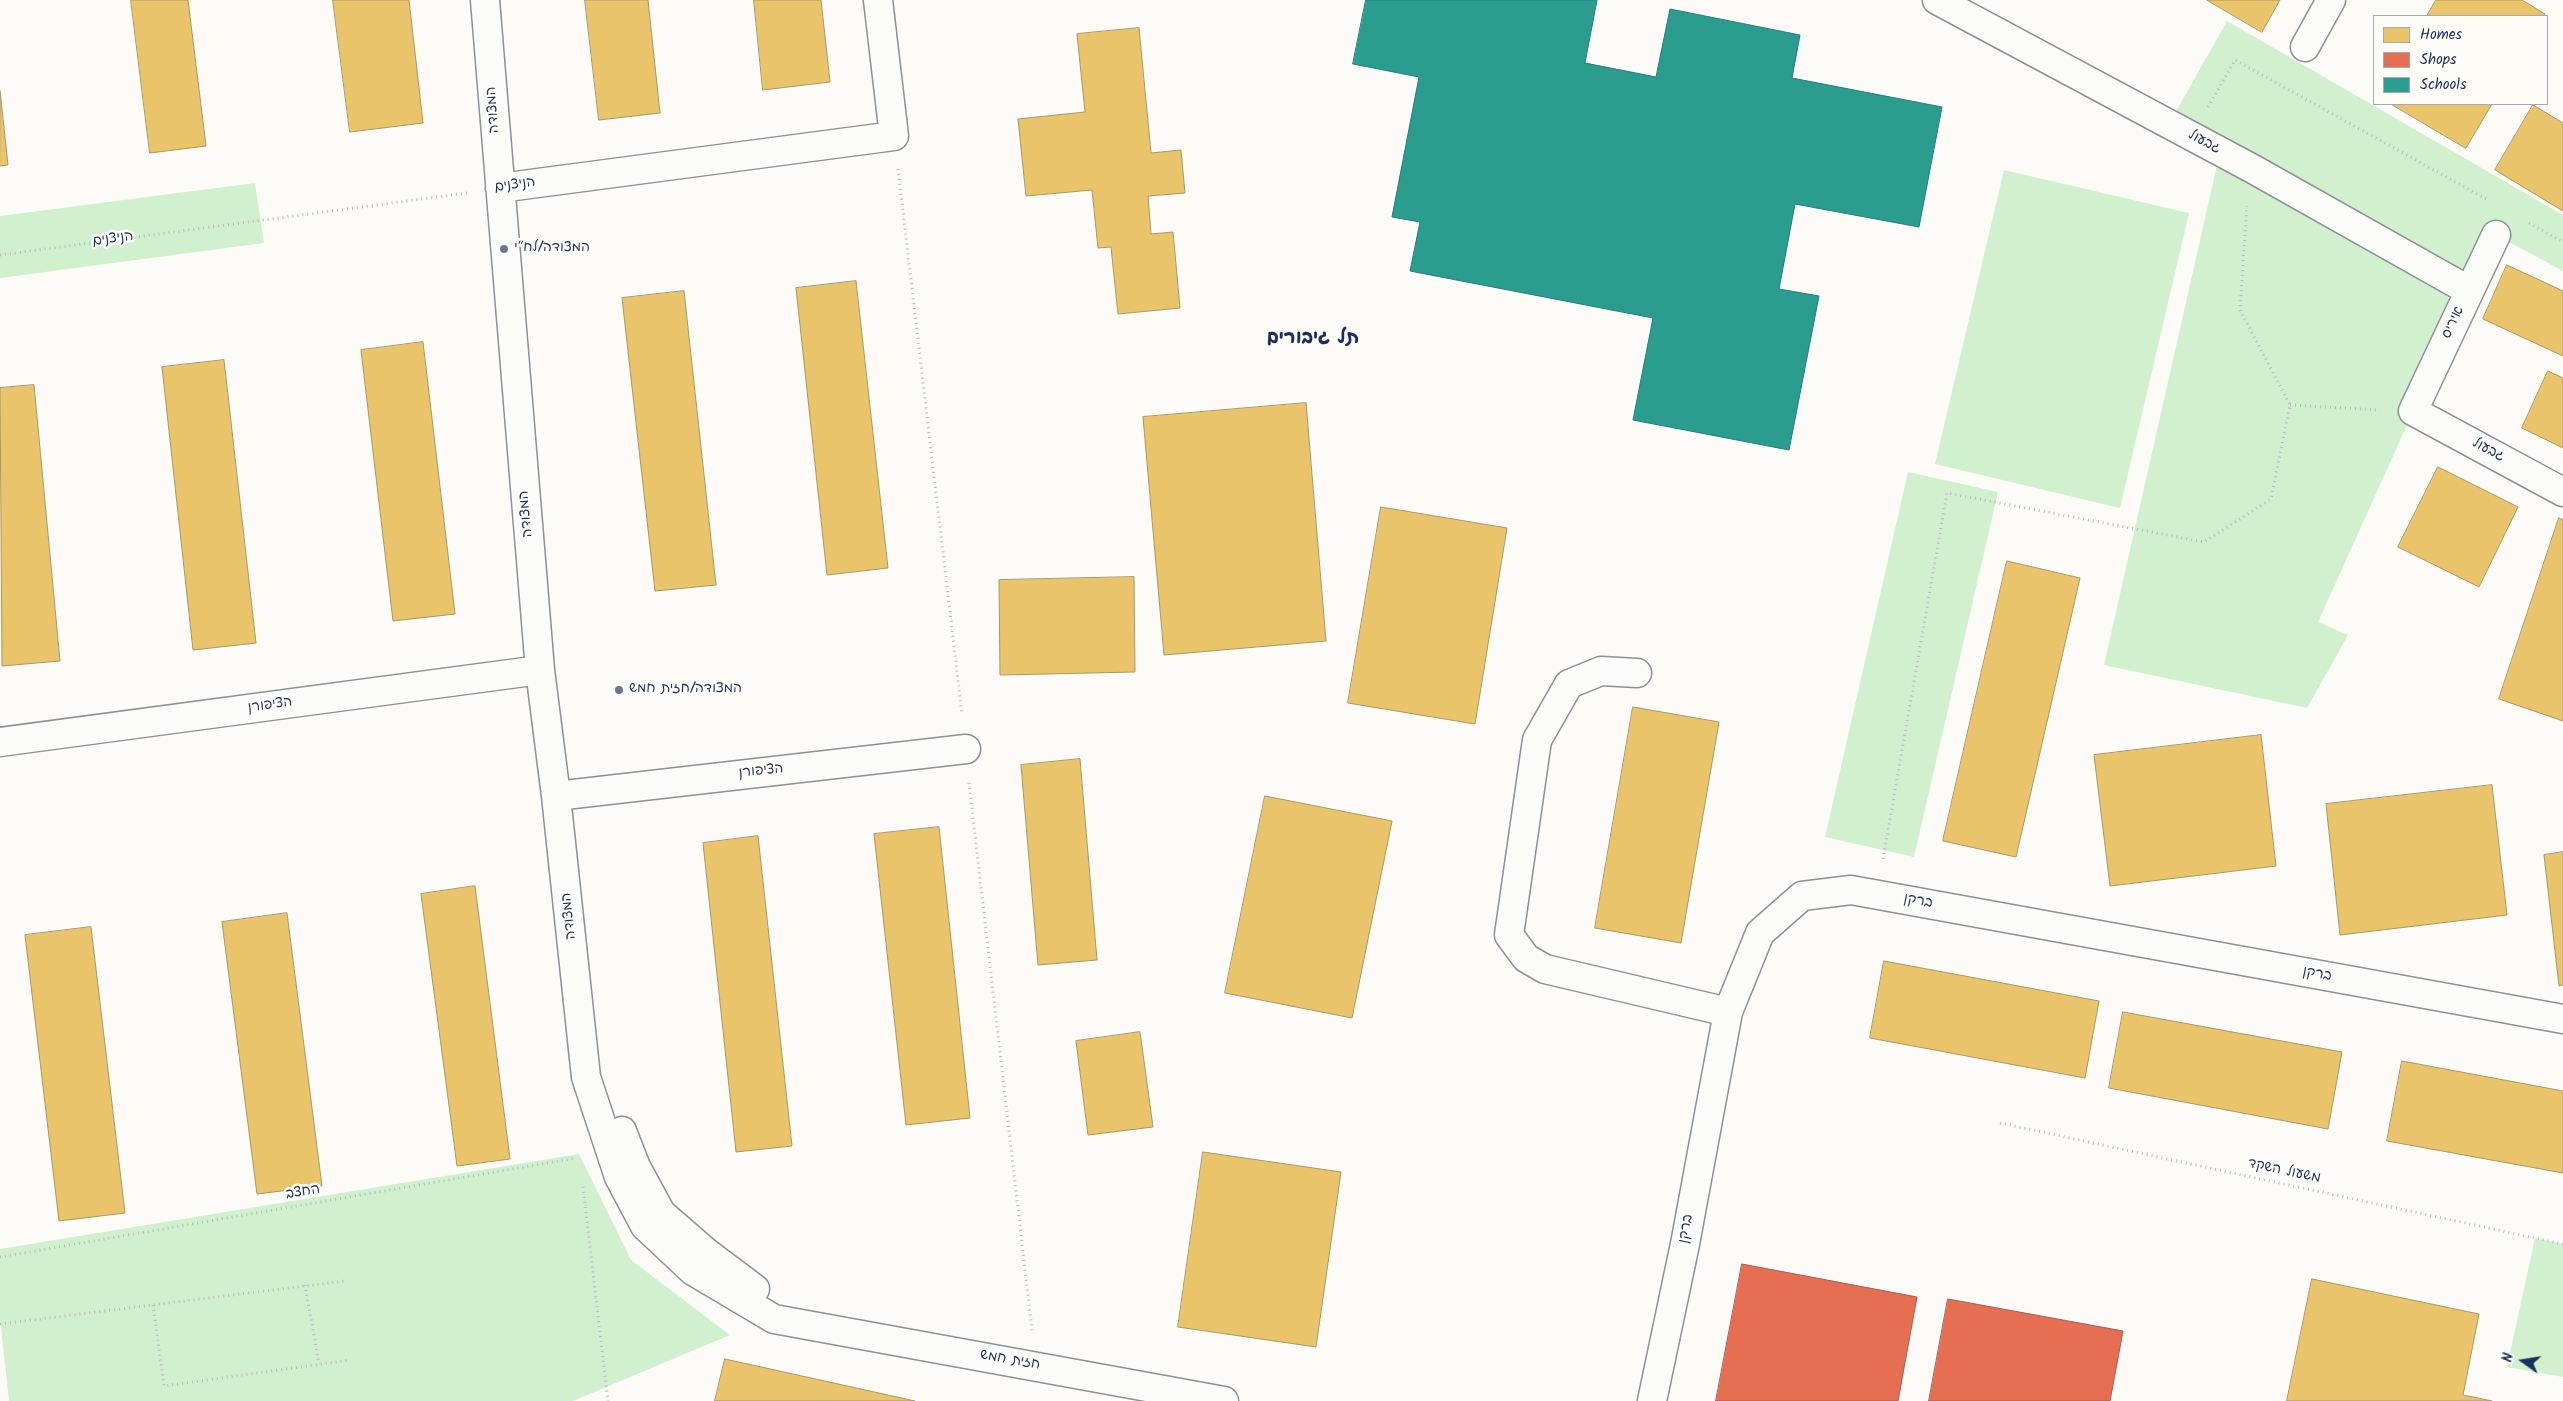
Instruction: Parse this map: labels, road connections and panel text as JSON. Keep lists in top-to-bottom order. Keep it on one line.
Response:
{"streets":{"street":["המצודה","גבעול","הניצנים","איריס","הציפורן","ברקן","חזית חמש"],"path":["משעול השקד","החצב"]},"crossings":[["המצודה","הניצנים"],["המצודה","הציפורן"],["המצודה","החצב"],["המצודה","חזית חמש"],["גבעול","איריס"]],"districts":["תל גיבורים"],"places":["המצודה/לח״י","המצודה/חזית חמש"],"legend":["Homes","Shops","Schools"],"north":"left"}
